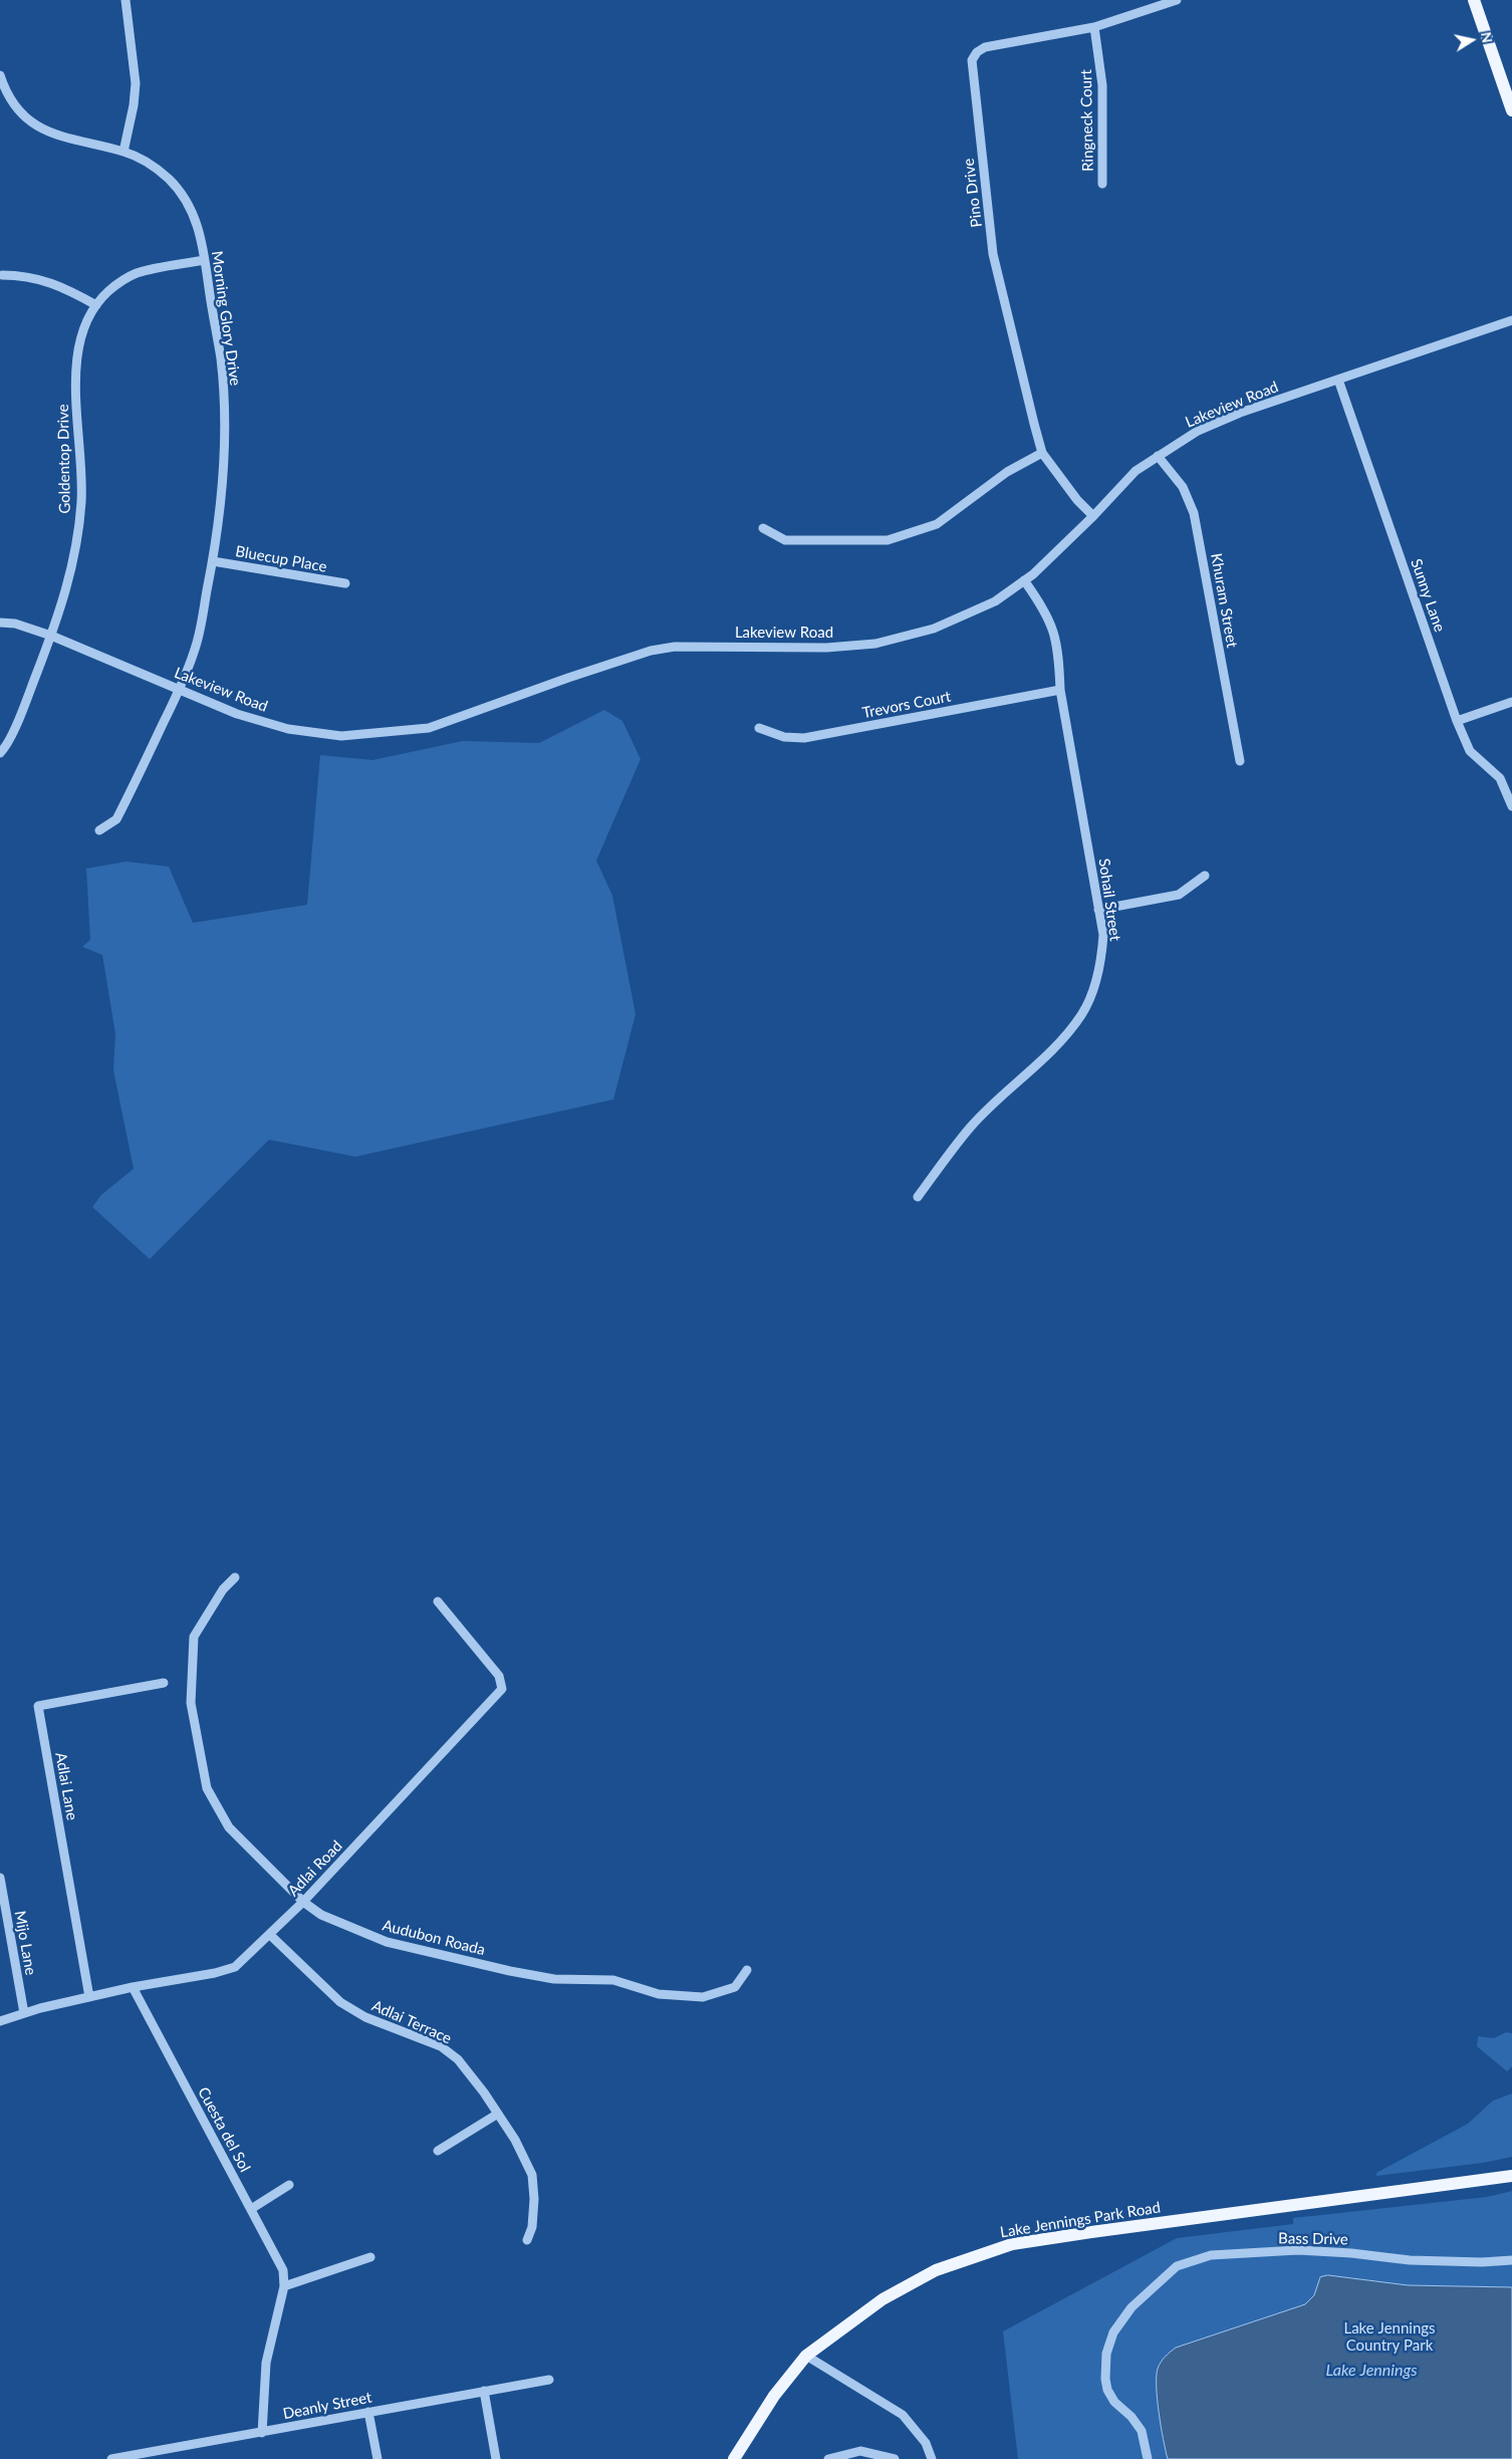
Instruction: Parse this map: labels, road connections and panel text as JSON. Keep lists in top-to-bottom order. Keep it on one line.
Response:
{"streets":{"main road":["Lake Jennings Park Road"],"street":["Ringneck Court","Pino Drive","Morning Glory Drive","Lakeview Road","Goldentop Drive","Bluecup Place","Sunny Lane","Khuram Street","Trevors Court","Sohail Street","Adlai Lane","Adlai Road","Audubon Roada","Mijo Lane","Adlai Terrace","Cuesta del Sol","Bass Drive","Deanly Street"]},"crossings":[["Ringneck Court","Pino Drive"],["Pino Drive","Lakeview Road"],["Morning Glory Drive","Lakeview Road"],["Morning Glory Drive","Goldentop Drive"],["Morning Glory Drive","Bluecup Place"],["Lakeview Road","Goldentop Drive"],["Lakeview Road","Sunny Lane"],["Lakeview Road","Khuram Street"],["Lakeview Road","Sohail Street"],["Trevors Court","Sohail Street"],["Adlai Lane","Adlai Road"],["Adlai Road","Audubon Roada"],["Adlai Road","Mijo Lane"],["Adlai Road","Adlai Terrace"],["Adlai Road","Cuesta del Sol"],["Cuesta del Sol","Deanly Street"]],"water":["Lake Jennings"],"parks":["Lake Jennings Country Park"],"north":"right"}
